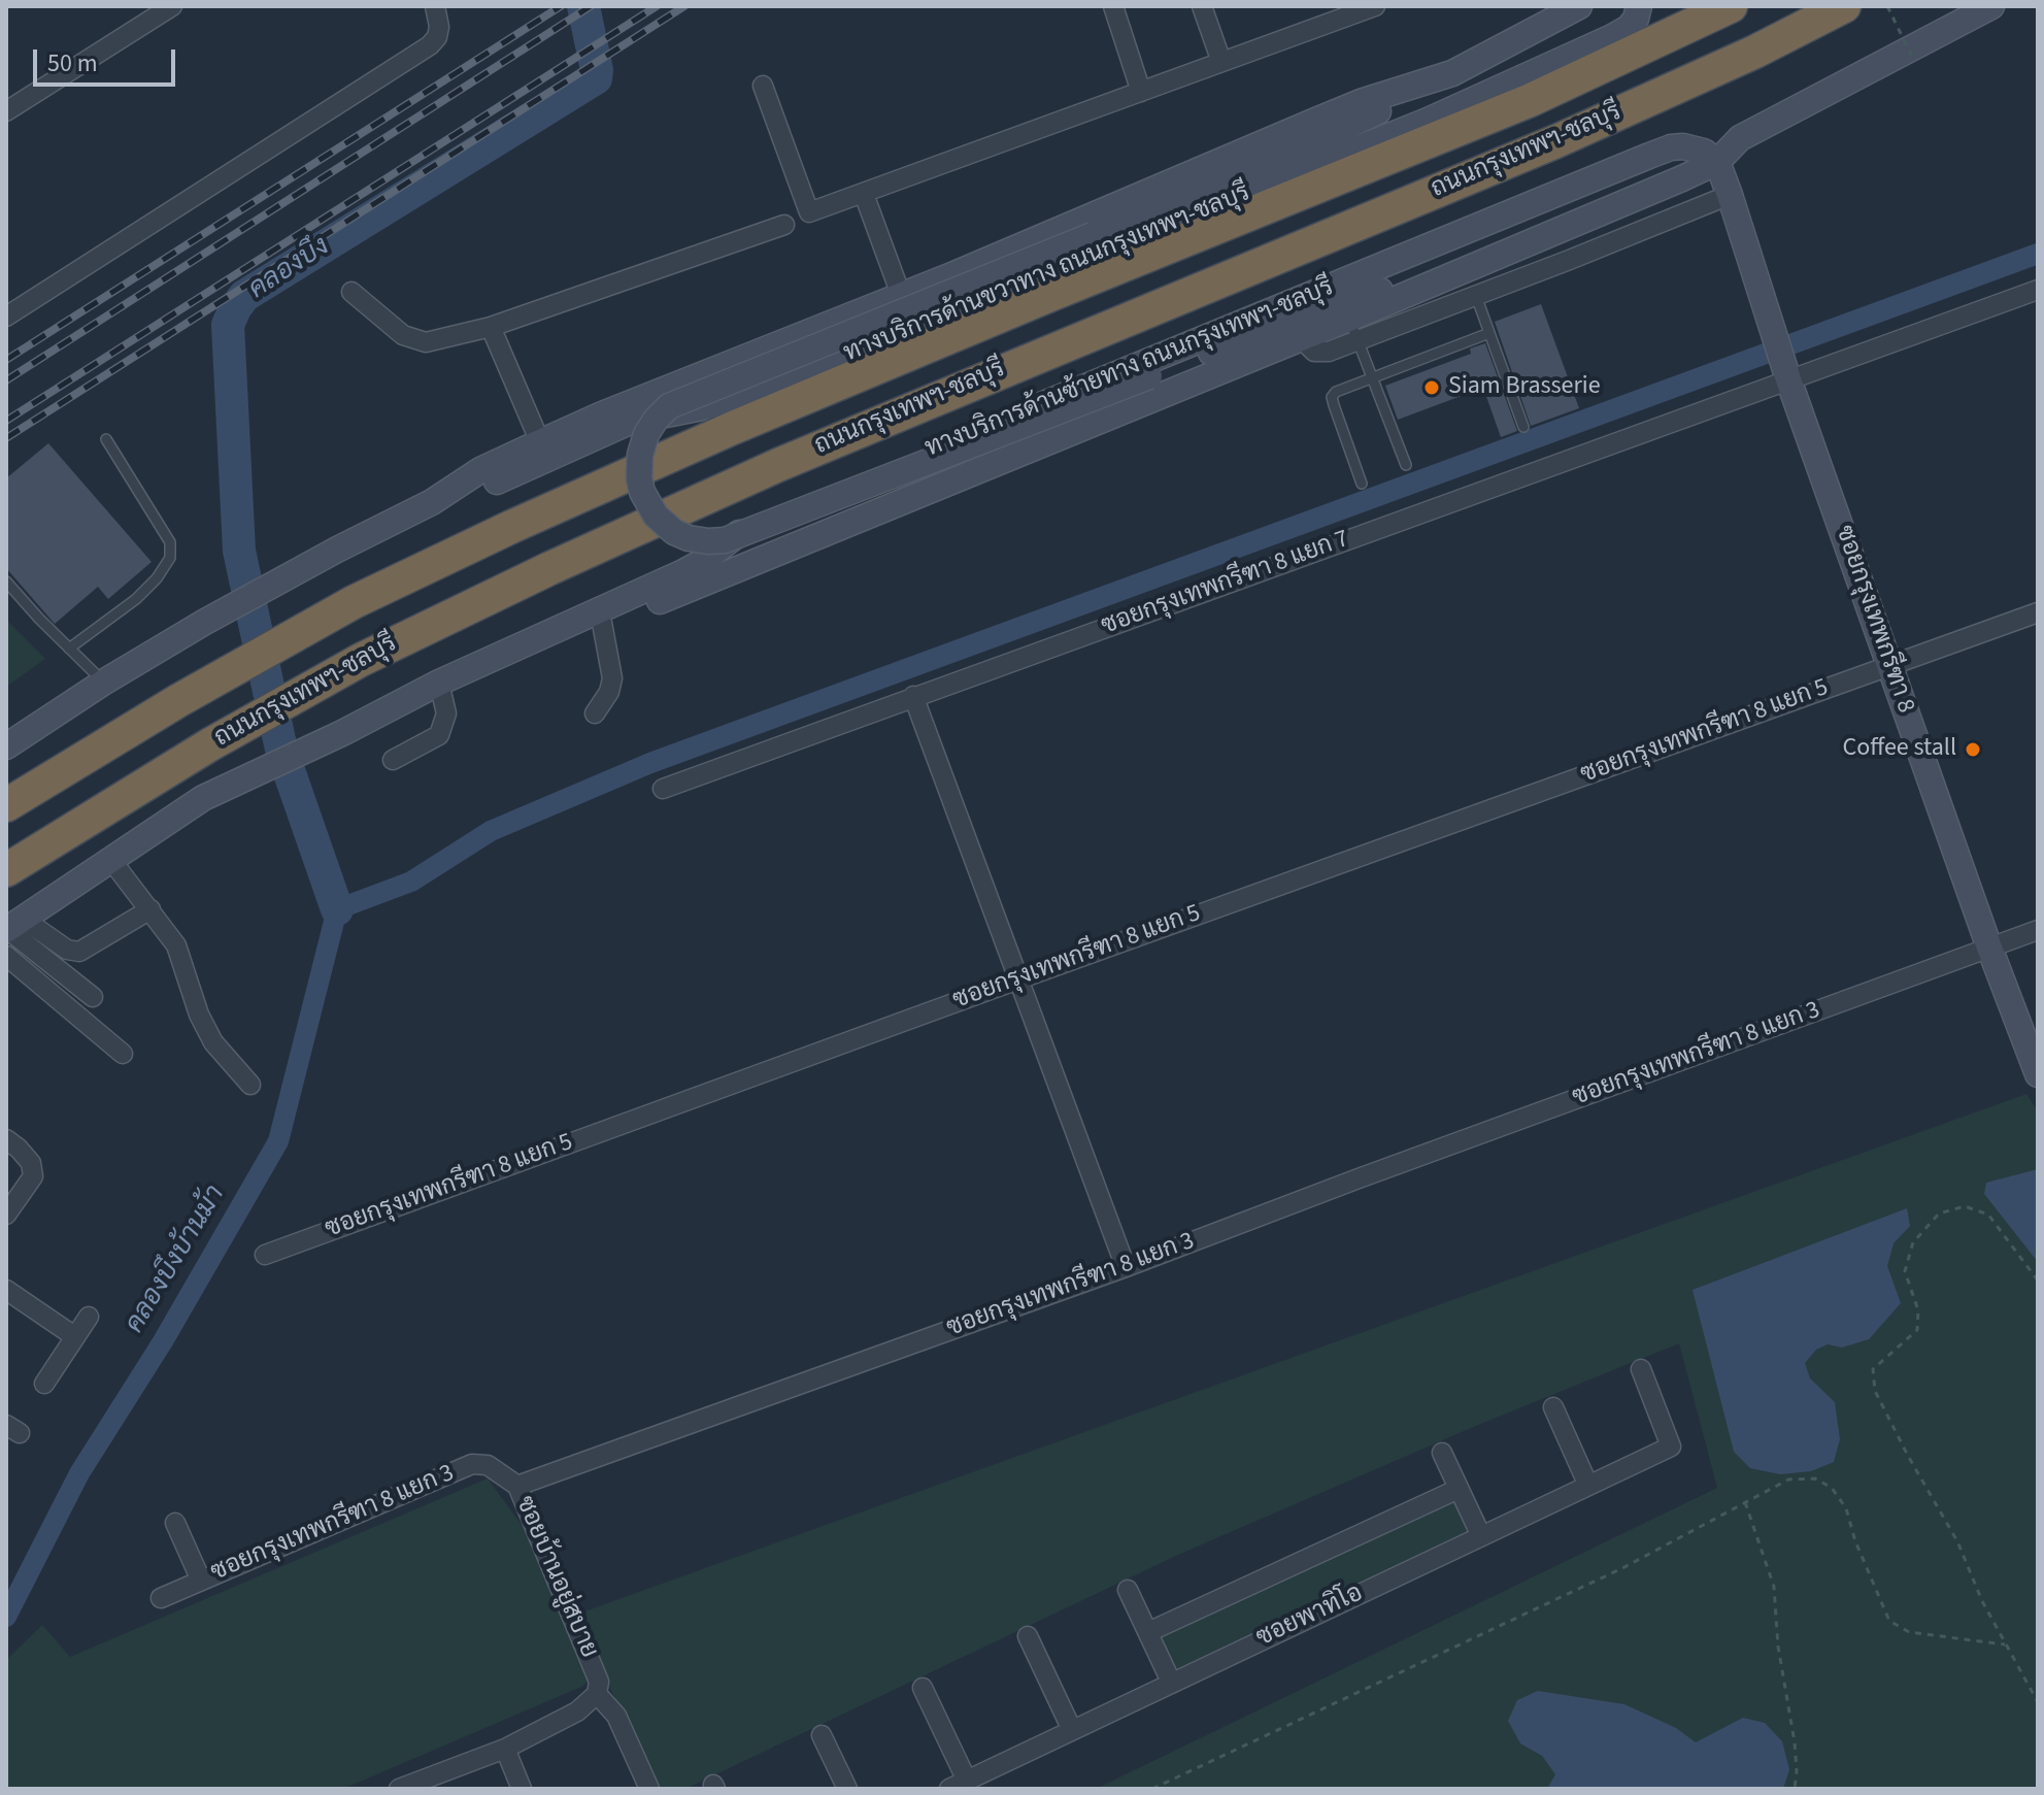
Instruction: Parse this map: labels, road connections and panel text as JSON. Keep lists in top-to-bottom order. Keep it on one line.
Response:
{"streets":{"highway":["ถนนกรุงเทพฯ-ชลบุรี"],"main road":["ทางบริการด้านขวาทาง ถนนกรุงเทพฯ-ชลบุรี","ทางบริการด้านซ้ายทาง ถนนกรุงเทพฯ-ชลบุรี","ซอยกรุงเทพกรีฑา 8"],"street":["ซอยกรุงเทพกรีฑา 8 แยก 7","ซอยกรุงเทพกรีฑา 8 แยก 5","ซอยกรุงเทพกรีฑา 8 แยก 3","ซอยบ้านอยู่สบาย","ซอยพาทิโอ"]},"crossings":[["ทางบริการด้านซ้ายทาง ถนนกรุงเทพฯ-ชลบุรี","ซอยกรุงเทพกรีฑา 8"],["ซอยกรุงเทพกรีฑา 8 แยก 7","ซอยกรุงเทพกรีฑา 8"],["ซอยกรุงเทพกรีฑา 8","ซอยกรุงเทพกรีฑา 8 แยก 5"],["ซอยกรุงเทพกรีฑา 8","ซอยกรุงเทพกรีฑา 8 แยก 3"],["ซอยกรุงเทพกรีฑา 8 แยก 3","ซอยบ้านอยู่สบาย"]],"water":["คลองบึง","คลองบึงบ้านม้า"],"places":["Siam Brasserie","Coffee stall"],"scale_bar":"50 m"}
